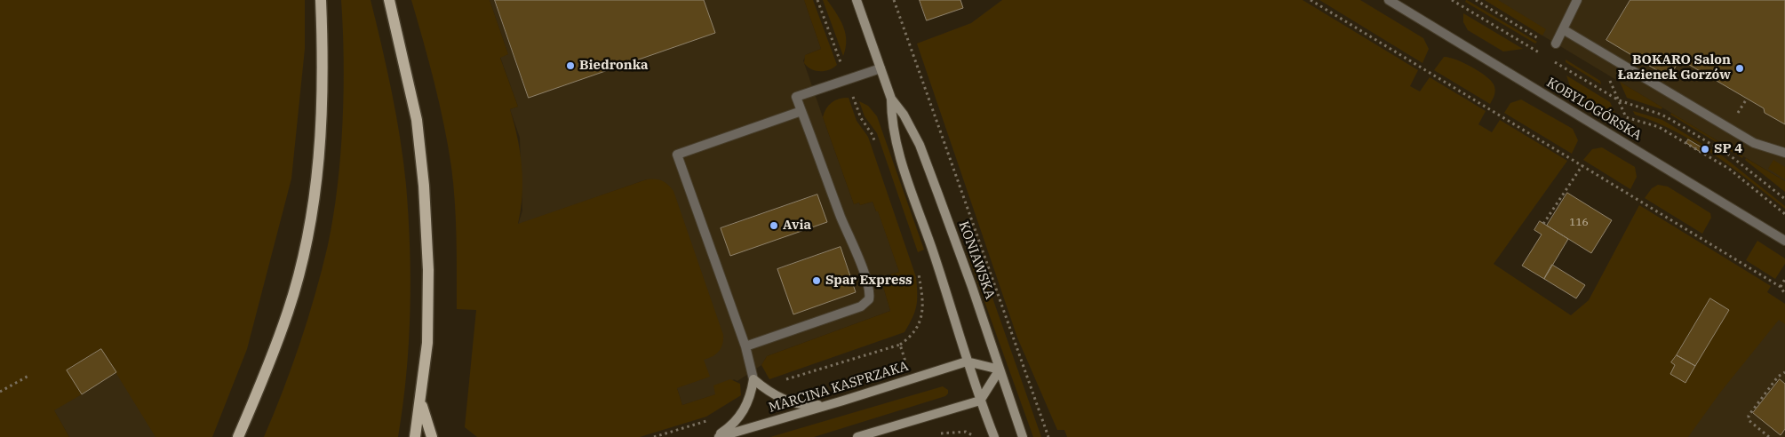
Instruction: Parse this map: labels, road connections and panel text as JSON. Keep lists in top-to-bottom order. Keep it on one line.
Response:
{"streets":{"main road":["KONIAWSKA","MARCINA KASPRZAKA"],"street":["KOBYLOGÓRSKA"]},"crossings":[["KONIAWSKA","MARCINA KASPRZAKA"]],"places":["Biedronka","BOKARO Salon Łazienek Gorzów","SP 4","Avia","Spar Express"],"house_numbers":["116"]}
